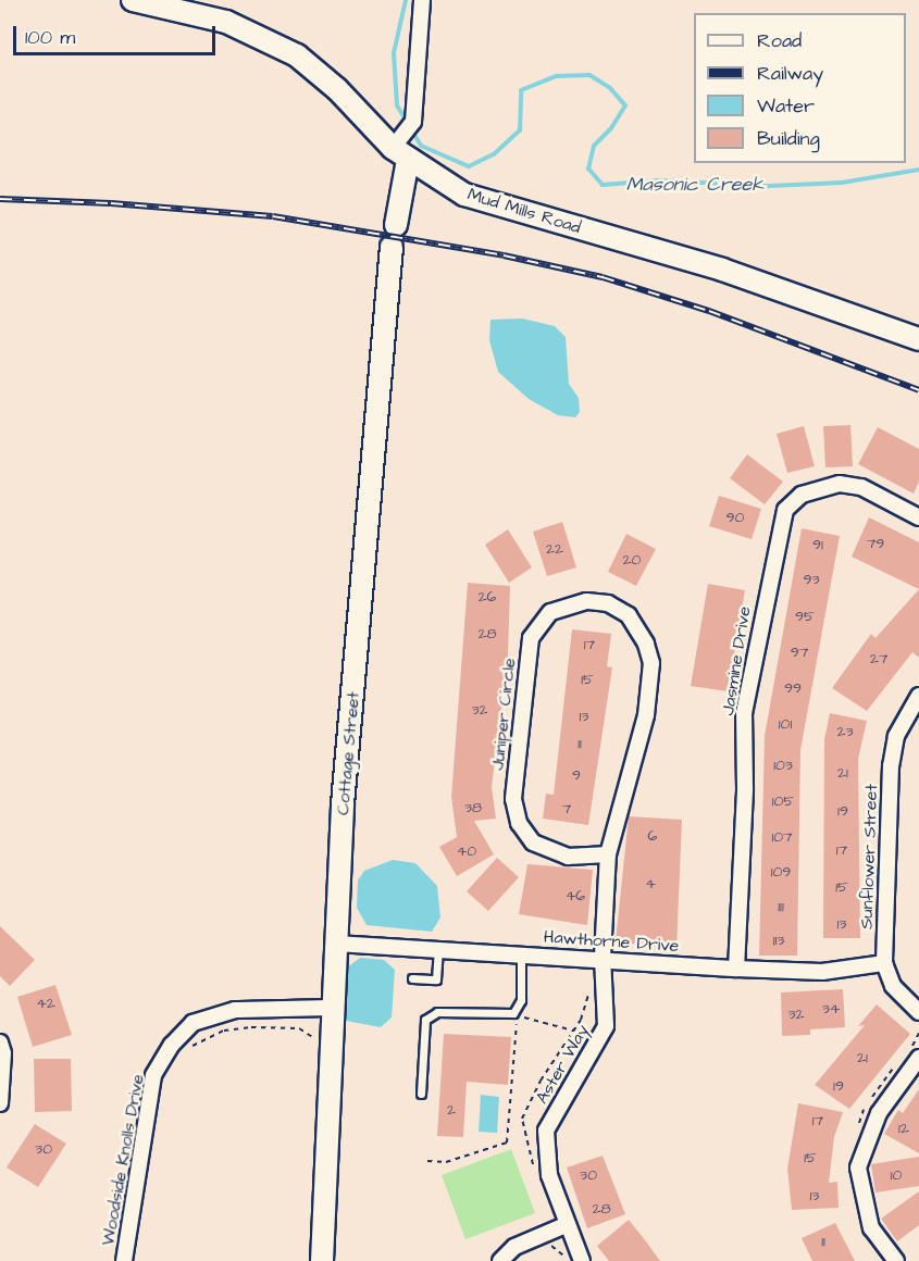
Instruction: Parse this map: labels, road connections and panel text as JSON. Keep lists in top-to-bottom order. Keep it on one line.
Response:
{"streets":{"street":["Mud Mills Road","Jasmine Drive","Juniper Circle","Cottage Street","Sunflower Street","Hawthorne Drive","Aster Way","Woodside Knolls Drive"]},"crossings":[["Jasmine Drive","Hawthorne Drive"],["Juniper Circle","Hawthorne Drive"],["Juniper Circle","Aster Way"],["Cottage Street","Hawthorne Drive"],["Cottage Street","Woodside Knolls Drive"],["Sunflower Street","Hawthorne Drive"],["Hawthorne Drive","Aster Way"]],"water":["Masonic Creek"],"house_numbers":["90","79","91","22","20","93","26","95","28","17","97","27","15","99","32","13","101","23","11","103","21","9","105","38","7","19","6","107","17","40","109","4","15","46","111","13","113","42","34","32","21","19","2","17","12","30","15","30","10","13","28","11"],"legend":["Road","Railway","Water","Building"],"scale_bar":"100 m"}
